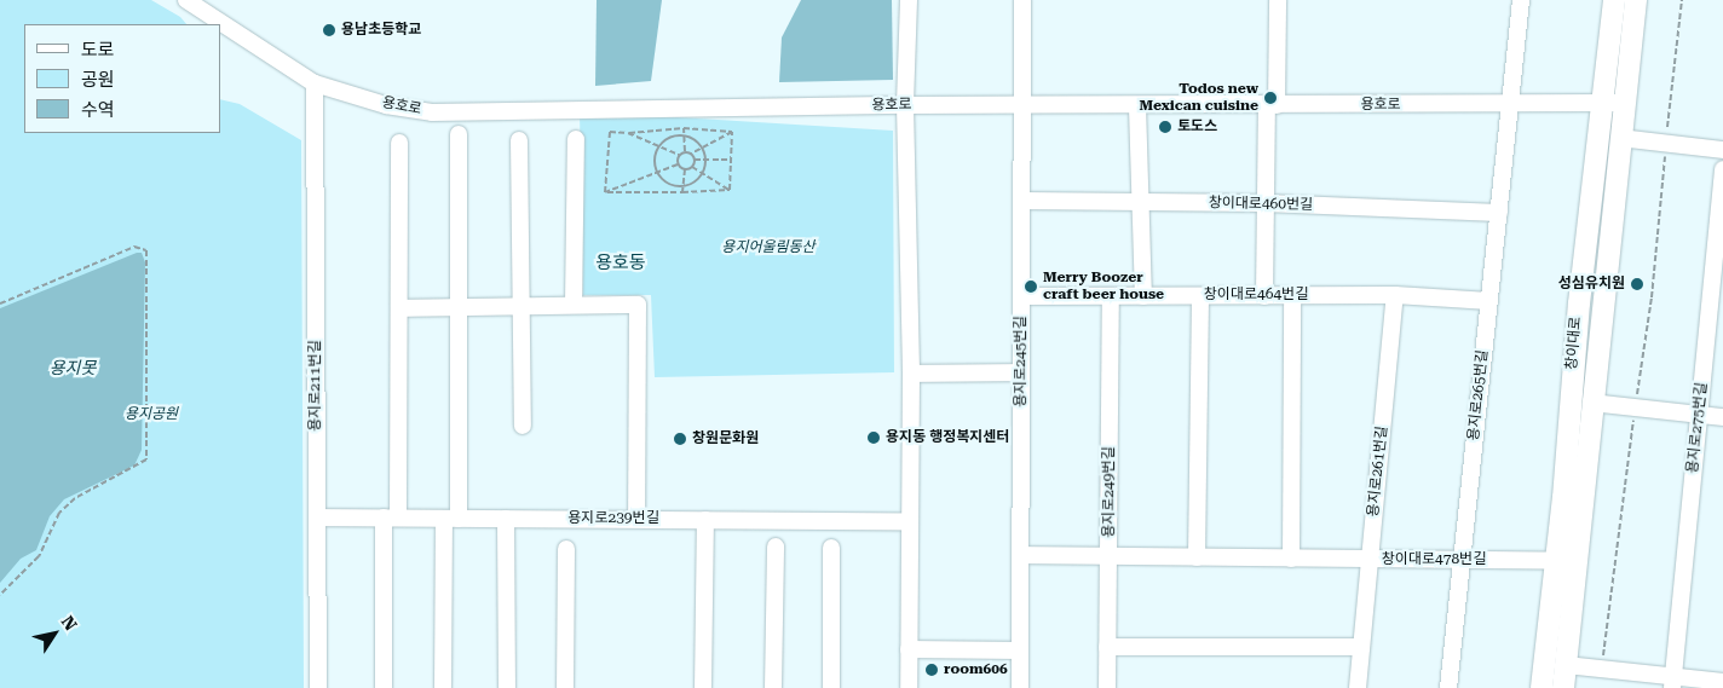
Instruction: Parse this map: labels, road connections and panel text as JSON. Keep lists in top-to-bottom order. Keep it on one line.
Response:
{"streets":{"main road":["창이대로"],"street":["용호로","창이대로460번길","창이대로464번길","용지로245번길","용지로211번길","용지로265번길","용지로275번길","용지로261번길","용지로249번길","용지로239번길","창이대로478번길"]},"crossings":[["용호로","창이대로"],["용호로","용지로245번길"],["용호로","용지로211번길"],["용호로","용지로265번길"],["창이대로460번길","용지로245번길"],["창이대로460번길","용지로265번길"],["창이대로464번길","용지로245번길"],["창이대로464번길","용지로265번길"],["창이대로464번길","용지로261번길"],["창이대로464번길","용지로249번길"],["창이대로","창이대로478번길"],["용지로245번길","창이대로478번길"],["용지로211번길","용지로239번길"],["용지로265번길","창이대로478번길"],["용지로261번길","창이대로478번길"],["용지로249번길","창이대로478번길"]],"districts":["용호동"],"water":["용지못"],"parks":["용지어울림동산","용지공원"],"places":["용남초등학교","Todos new Mexican cuisine","토도스","성심유치원","Merry Boozer craft beer house","용지동 행정복지센터","창원문화원","room606"],"legend":["도로","공원","수역"],"north":"top right"}
